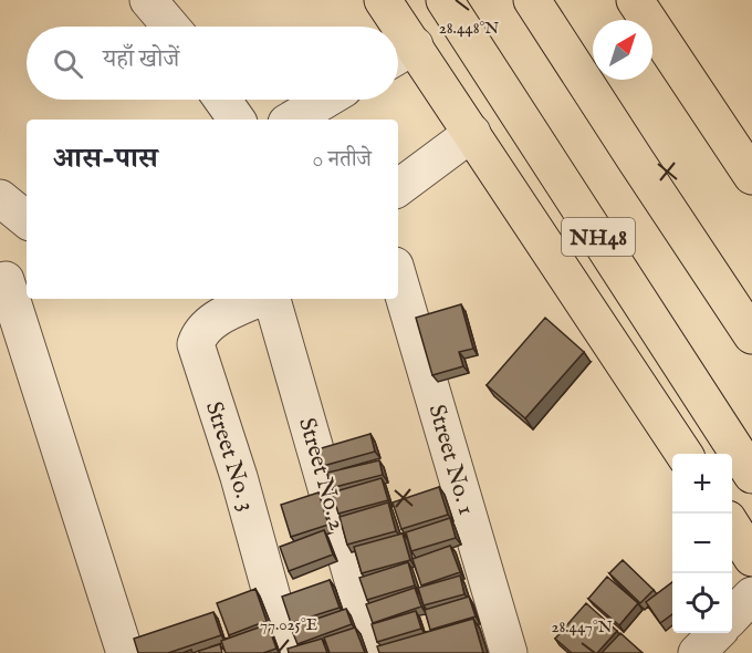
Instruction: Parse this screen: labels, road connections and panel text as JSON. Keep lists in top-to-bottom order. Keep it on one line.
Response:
{"streets":{"main road":["NH48"],"street":["Street No. 3","Street No. 1","Street No. 2"]},"north":"top right","page":{"search":"यहाँ खोजें","heading":["आस-पास","0 नतीजे"],"map_buttons":["+","−"]},"coordinates":["28.448°N","77.025°E","28.447°N"]}
